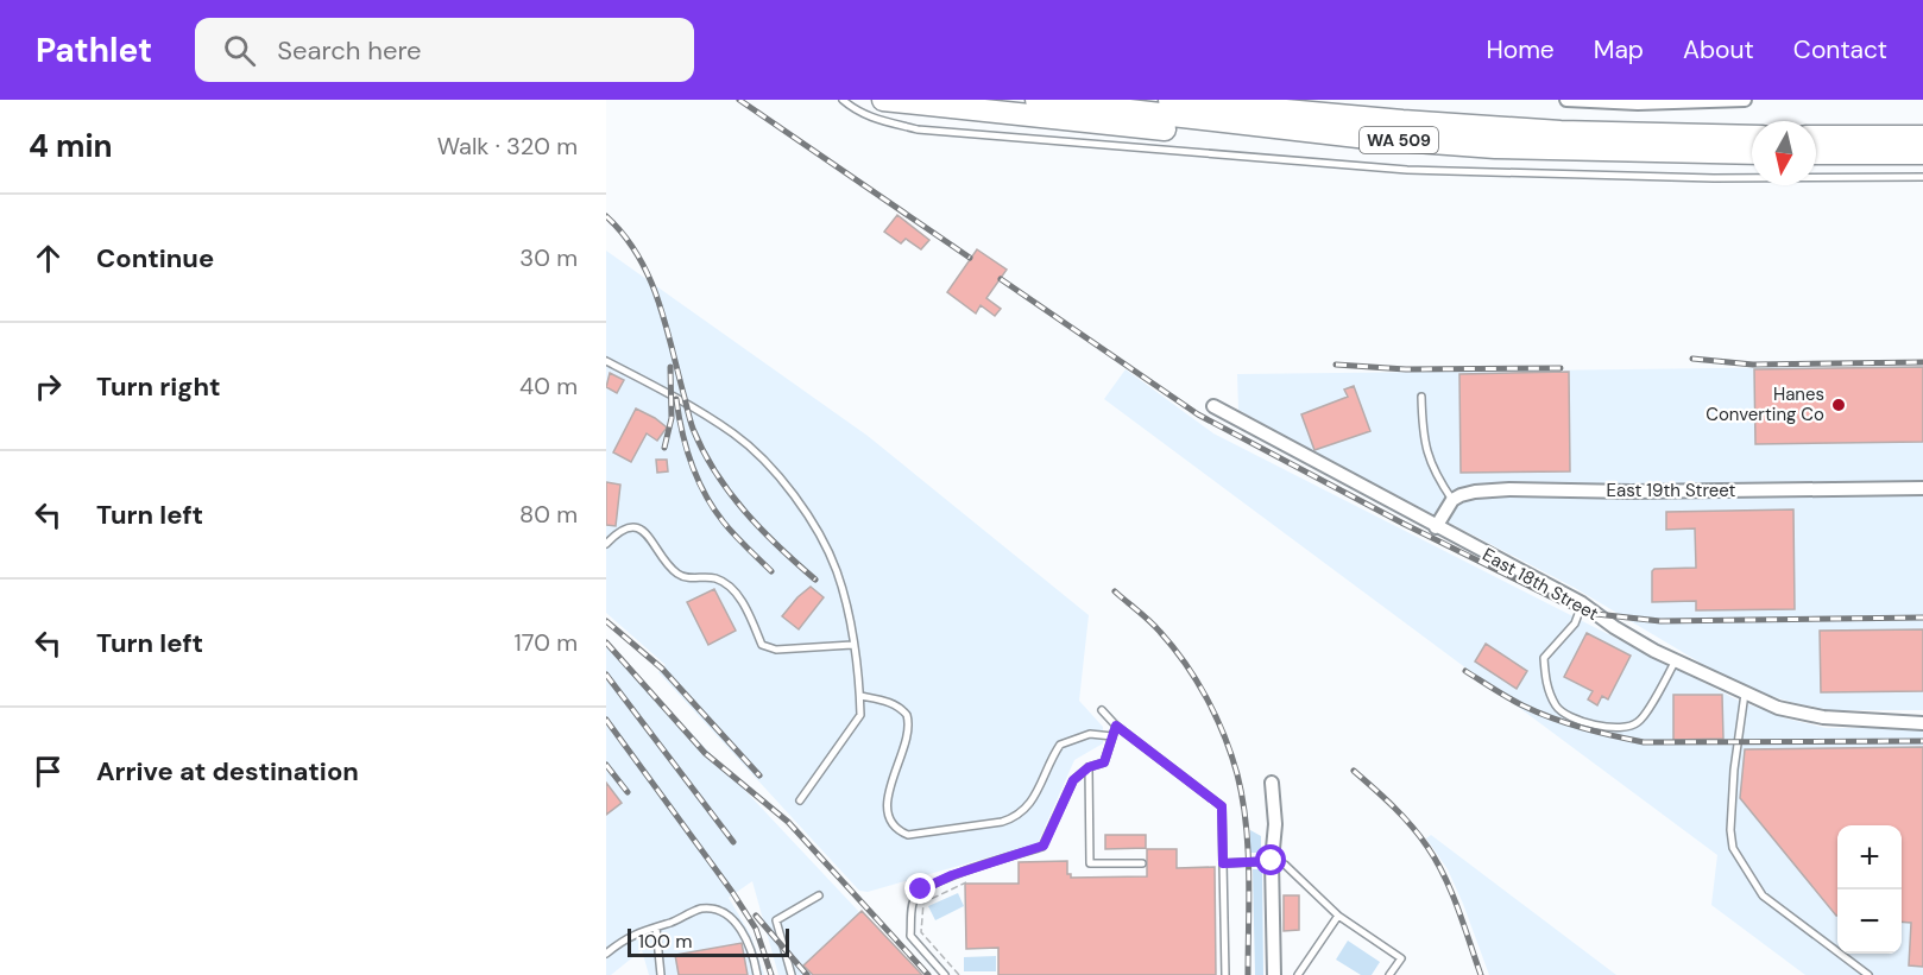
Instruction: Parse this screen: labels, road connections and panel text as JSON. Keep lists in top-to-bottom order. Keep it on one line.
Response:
{"streets":{"highway":["WA 509"],"street":["East 19th Street","East 18th Street"]},"places":["Hanes Converting Co"],"scale_bar":"100 m","north":"bottom","page":{"header":"Pathlet","search":"Search here","nav":["Home","Map","About","Contact"],"heading":["4 min","Walk · 320 m"],"list":[["Continue","30 m"],["Turn right","40 m"],["Turn left","80 m"],["Turn left","170 m"],"Arrive at destination"],"map_buttons":["+","−"],"scale":"100 m"}}
